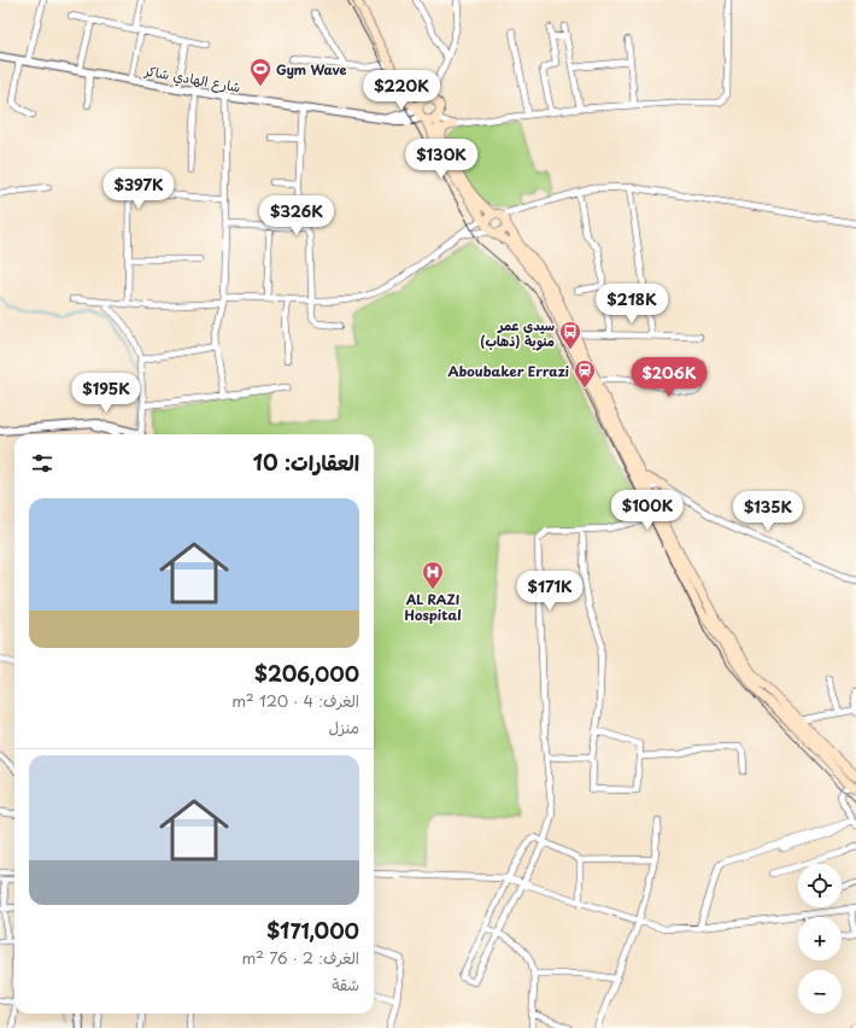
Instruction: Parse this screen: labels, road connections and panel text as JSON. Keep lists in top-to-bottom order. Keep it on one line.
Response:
{"streets":{"street":["شارع الهادي شاكر"]},"places":{"sports":["Gym Wave"],"bus stop":["سيدي عمر منوبة (ذهاب)"],"station":["Aboubaker Errazi"],"hospital":["AL RAZI Hospital"]},"page":{"price":["$220K","$130K","$397K","$326K","$218K","$206K","$195K","$100K","$135K","$171K"],"heading":"العقارات: 10","list":[{"name":"$206,000","note":"الغرف: 4 · 120 m² · منزل"},{"name":"$171,000","note":"الغرف: 2 · 76 m² · شقة"}],"map_buttons":["+","−"]}}
